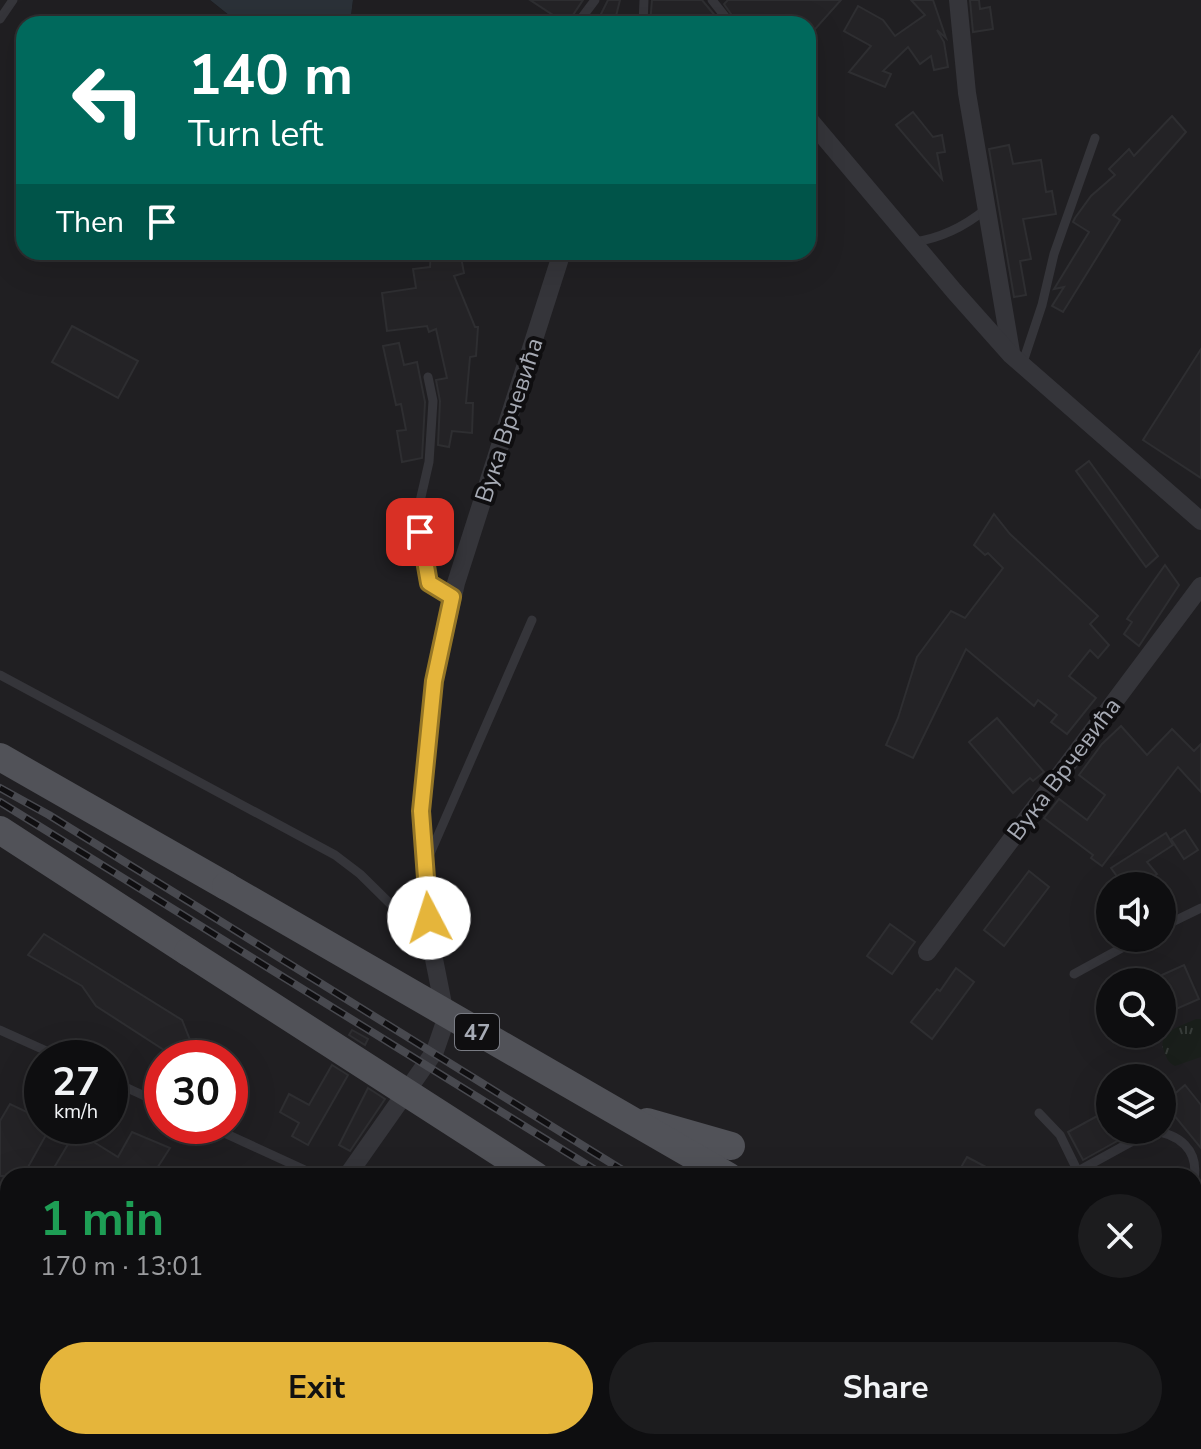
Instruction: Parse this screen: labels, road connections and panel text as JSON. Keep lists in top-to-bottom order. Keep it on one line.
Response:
{"streets":{"main road":["47"],"street":["Вука Врчевића"]},"page":{"turn":["140 m","Turn left"],"then":"Then","speed":"27 km/h","limit":"30","heading":["1 min","170 m · 13:01"],"buttons":["Exit","Share"]}}
